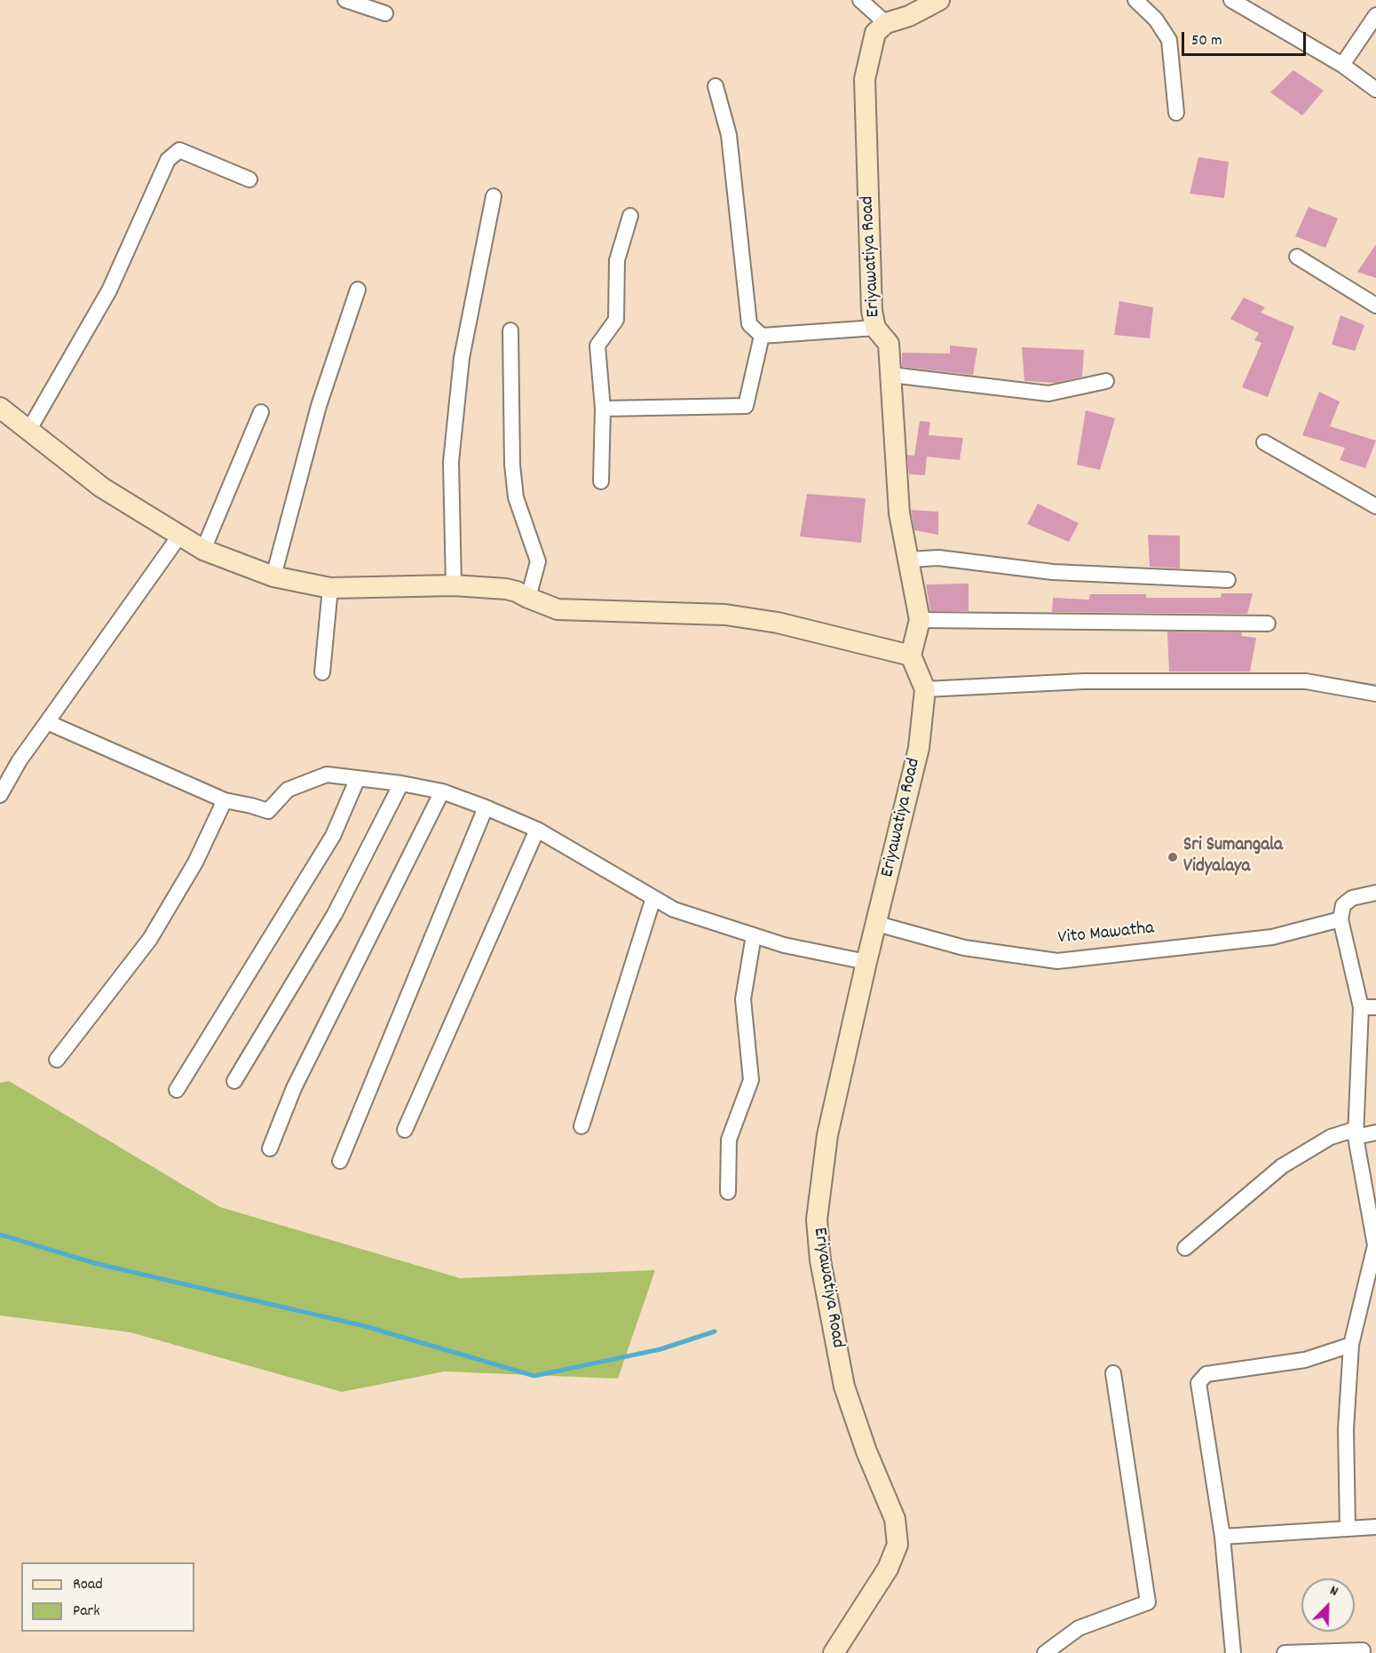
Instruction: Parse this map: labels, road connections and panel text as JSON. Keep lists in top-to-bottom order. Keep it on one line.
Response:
{"streets":{"street":["Eriyawatiya Road","Vito Mawatha"]},"crossings":[["Eriyawatiya Road","Vito Mawatha"]],"places":["Sri Sumangala Vidyalaya"],"legend":["Road","Park"],"scale_bar":"50 m","north":"top right"}
